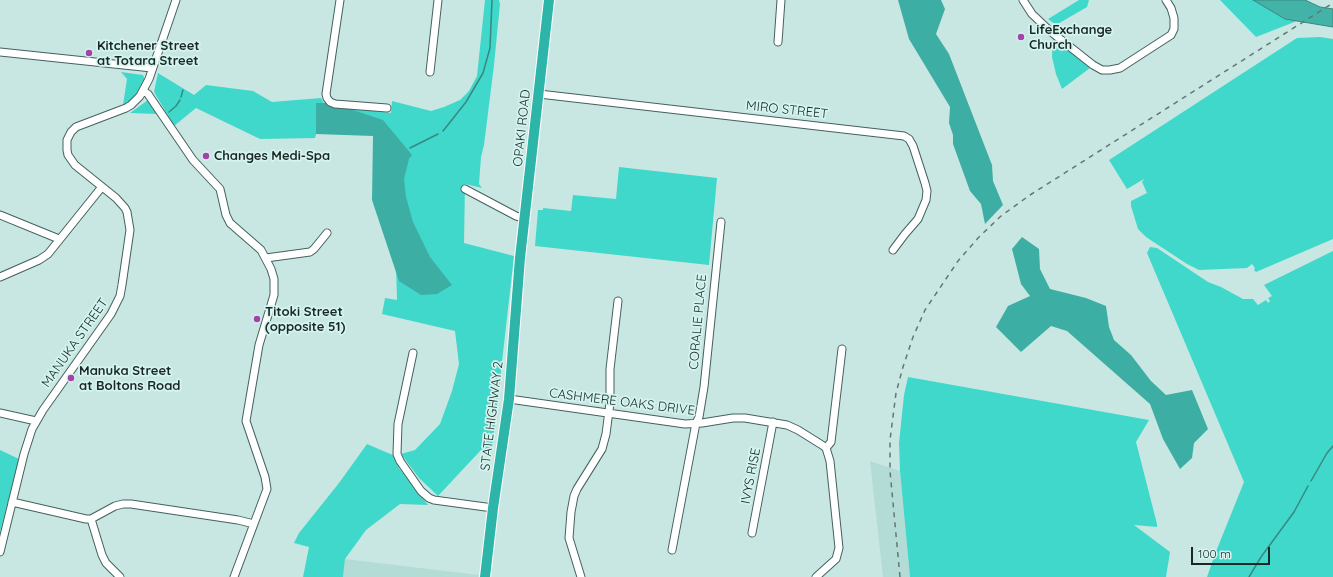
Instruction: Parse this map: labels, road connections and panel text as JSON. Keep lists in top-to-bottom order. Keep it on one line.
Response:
{"streets":{"highway":["OPAKI ROAD","STATE HIGHWAY 2"],"street":["MIRO STREET","CORALIE PLACE","MANUKA STREET","CASHMERE OAKS DRIVE","IVYS RISE"]},"crossings":[["MIRO STREET","OPAKI ROAD"],["OPAKI ROAD","STATE HIGHWAY 2"],["CORALIE PLACE","CASHMERE OAKS DRIVE"],["CASHMERE OAKS DRIVE","STATE HIGHWAY 2"],["CASHMERE OAKS DRIVE","IVYS RISE"]],"places":["LifeExchange Church","Kitchener Street at Totara Street","Changes Medi-Spa","Titoki Street (opposite 51)","Manuka Street at Boltons Road"],"scale_bar":"100 m"}
